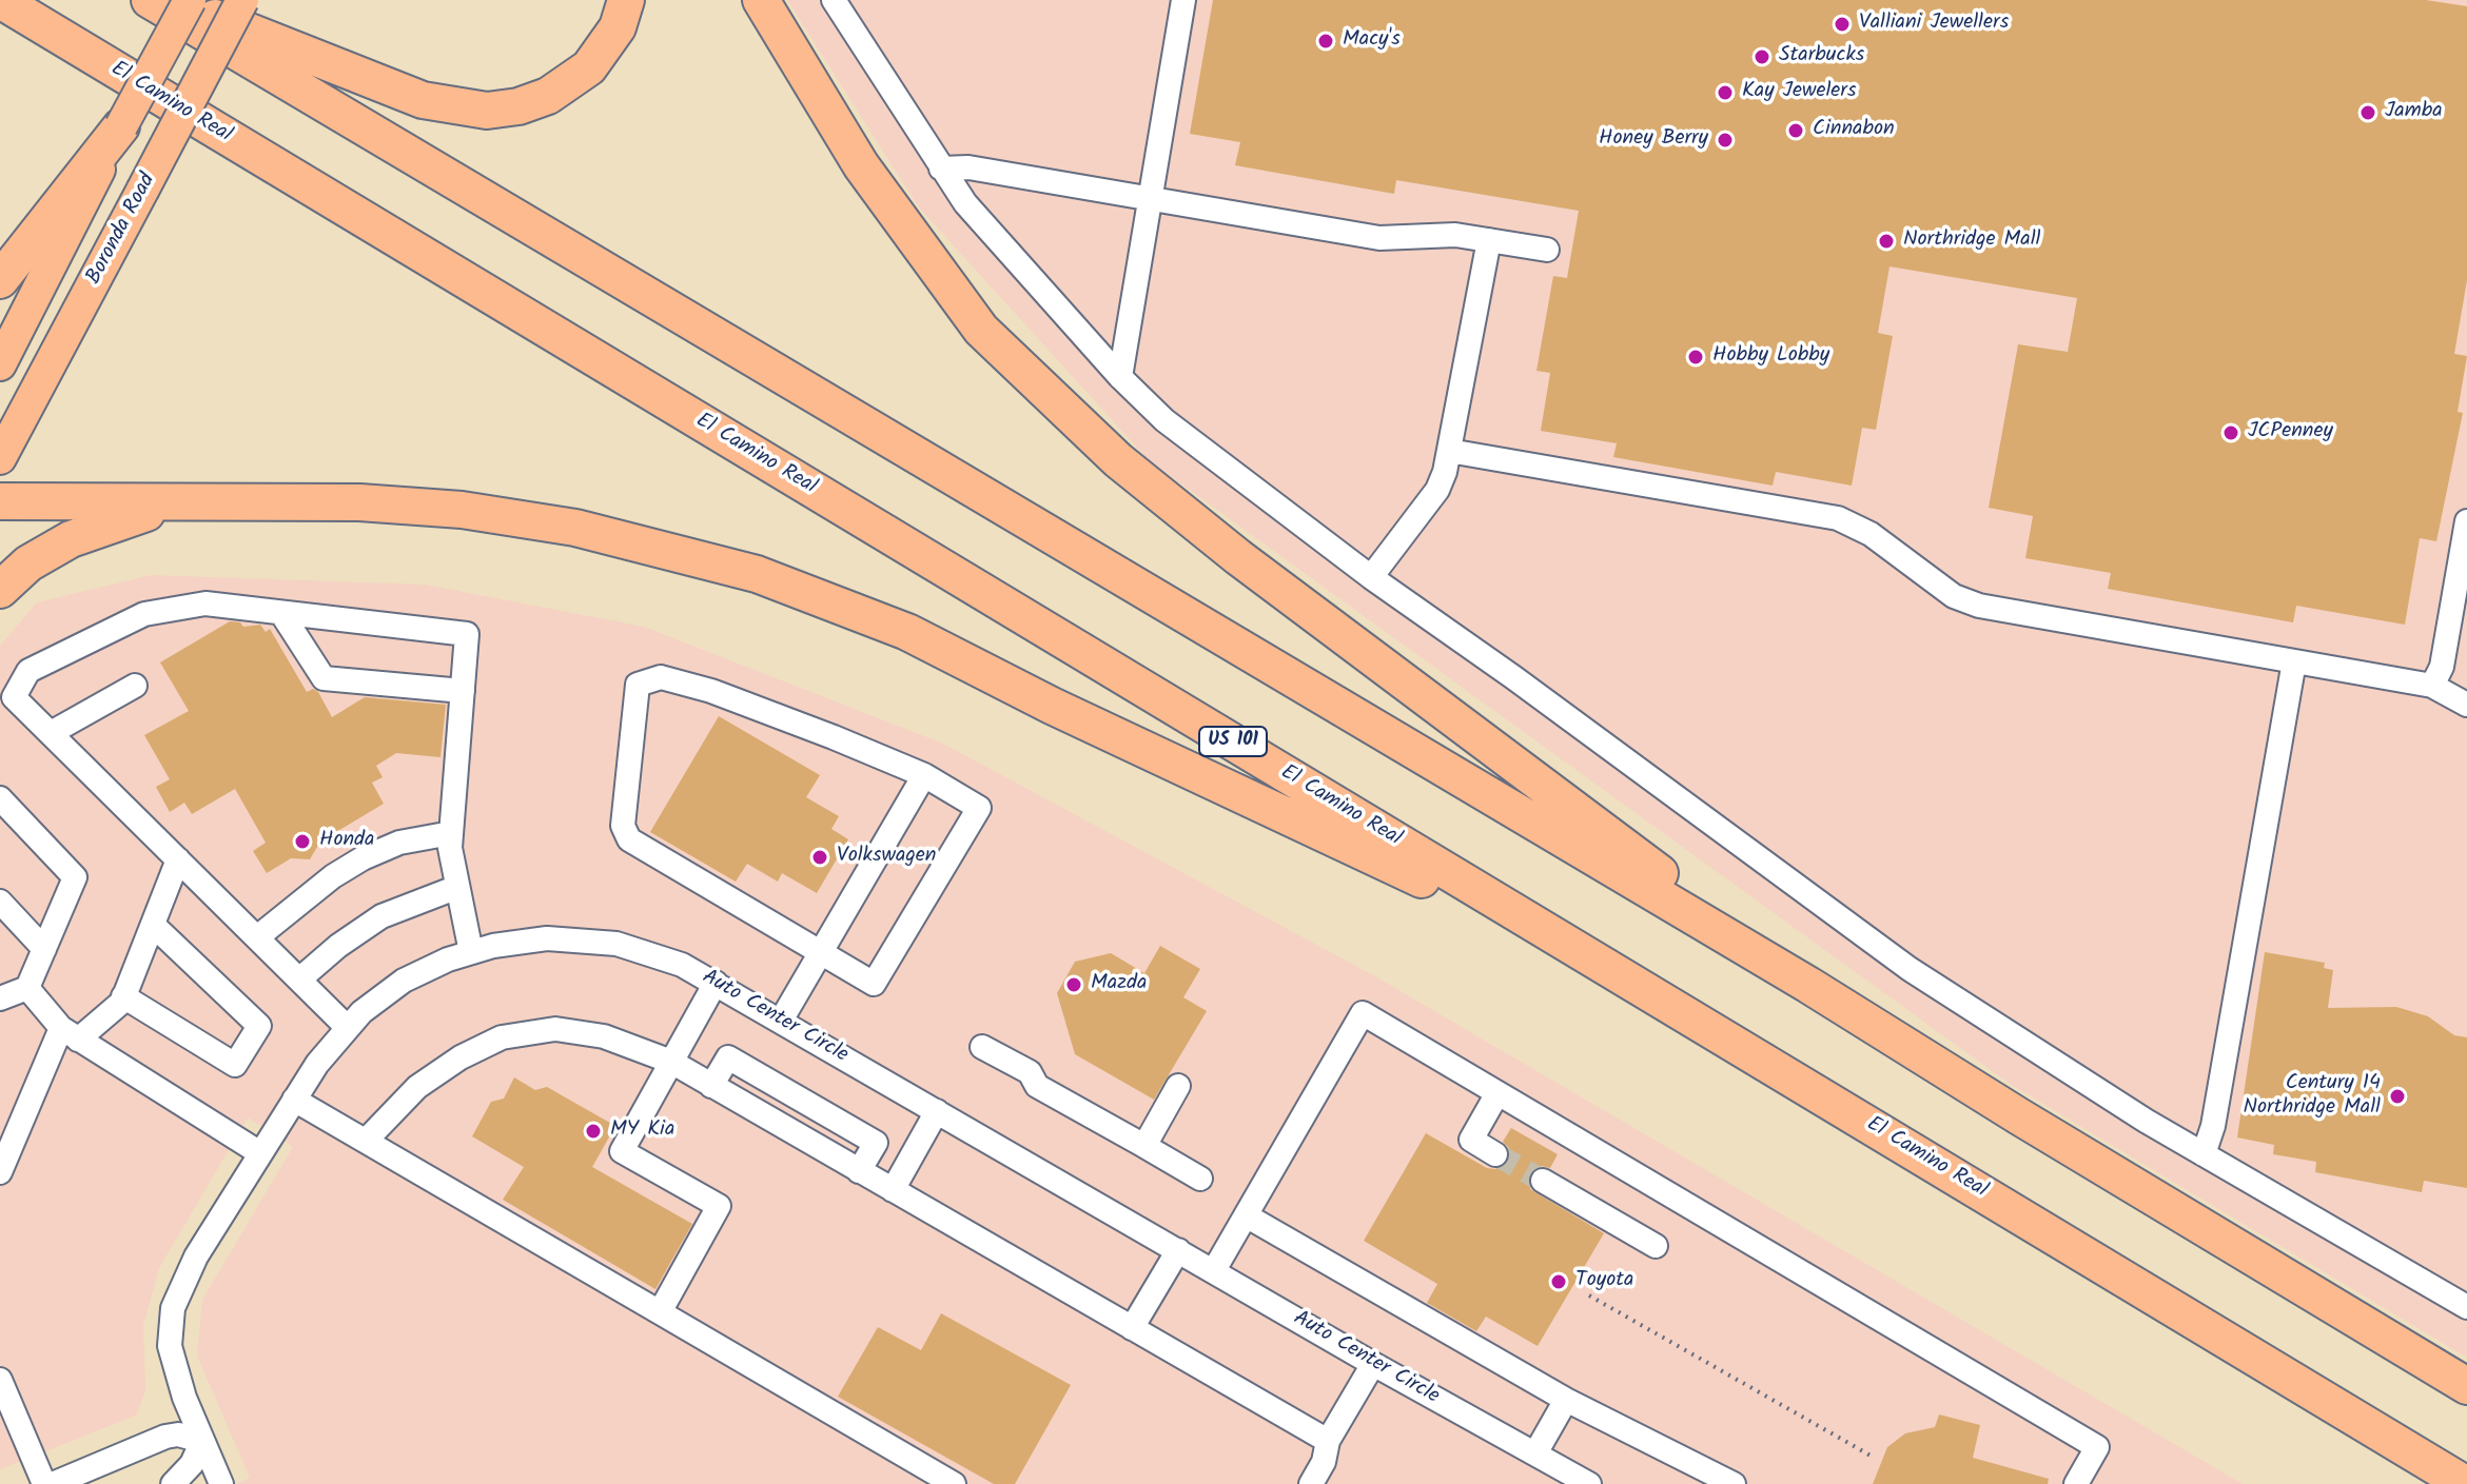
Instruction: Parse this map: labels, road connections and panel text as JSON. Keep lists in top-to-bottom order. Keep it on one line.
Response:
{"streets":{"highway":["El Camino Real","US 101"],"main road":["Boronda Road"],"street":["Auto Center Circle"]},"places":["Valliani Jewellers","Macy's","Starbucks","Kay Jewelers","Jamba","Cinnabon","Honey Berry","Northridge Mall","Hobby Lobby","JCPenney","Honda","Volkswagen","Mazda","Century 14 Northridge Mall","MY Kia","Toyota"]}
